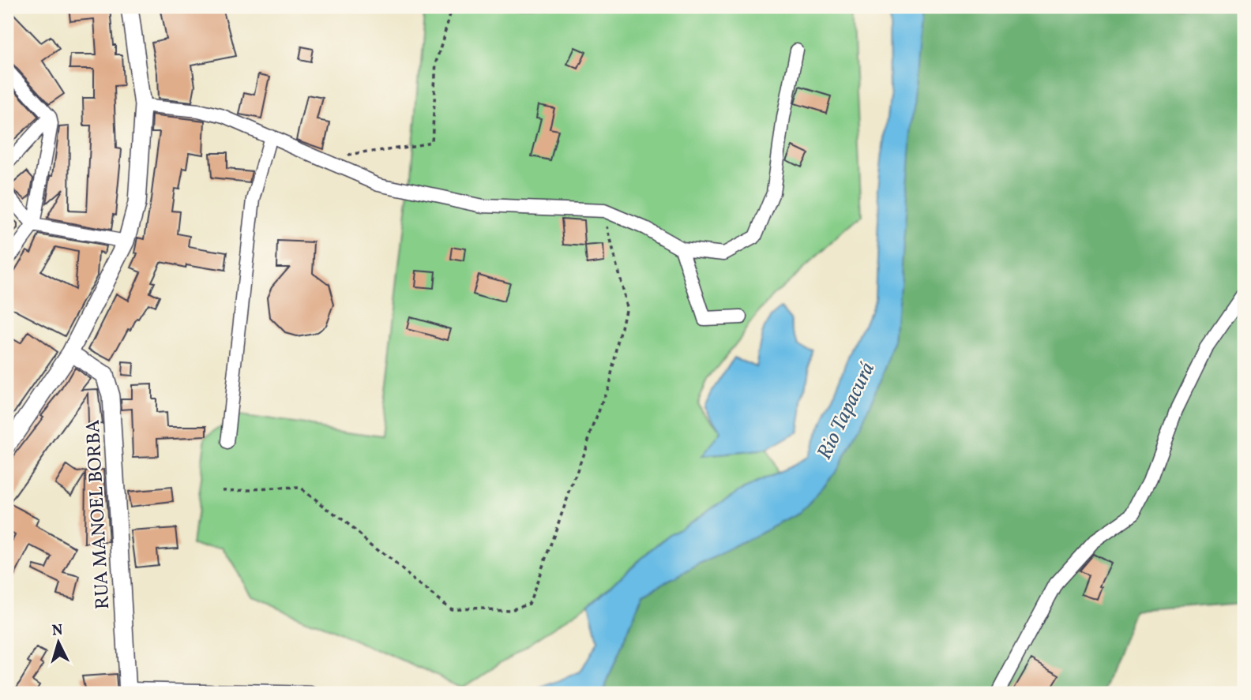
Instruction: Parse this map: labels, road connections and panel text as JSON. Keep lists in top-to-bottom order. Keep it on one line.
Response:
{"streets":{"main road":["RUA MANOEL BORBA"]},"water":["Rio Tapacurá"],"north":"top"}
